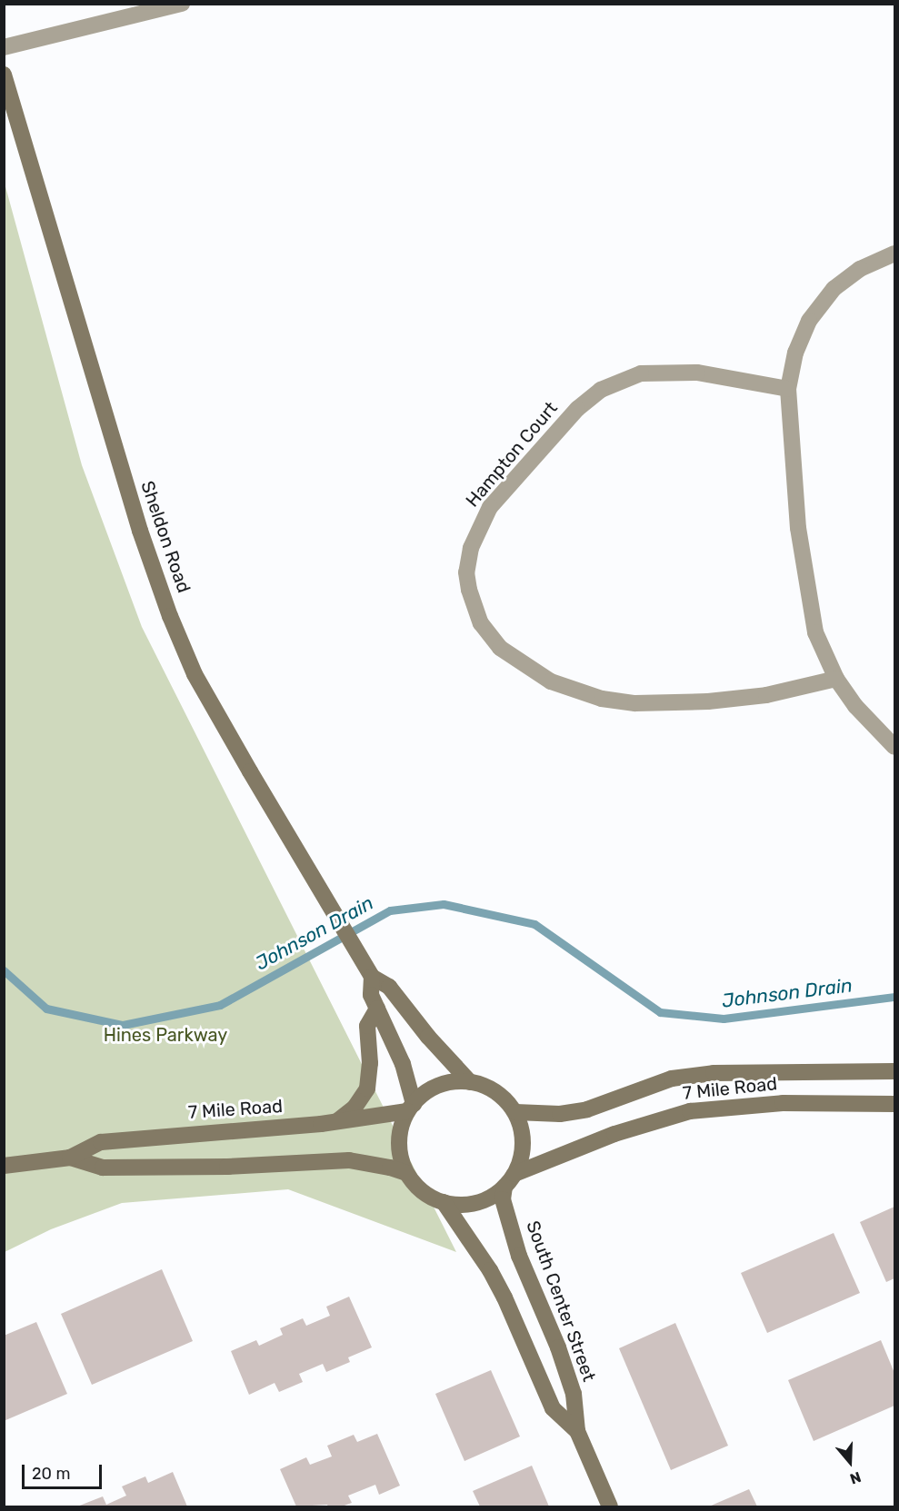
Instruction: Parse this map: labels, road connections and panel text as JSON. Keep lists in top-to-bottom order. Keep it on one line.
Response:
{"streets":{"main road":["Sheldon Road","7 Mile Road","South Center Street"],"street":["Hampton Court"]},"crossings":[["Sheldon Road","7 Mile Road"],["Sheldon Road","South Center Street"],["7 Mile Road","South Center Street"]],"water":["Johnson Drain"],"parks":["Hines Parkway"],"scale_bar":"20 m","north":"bottom"}
